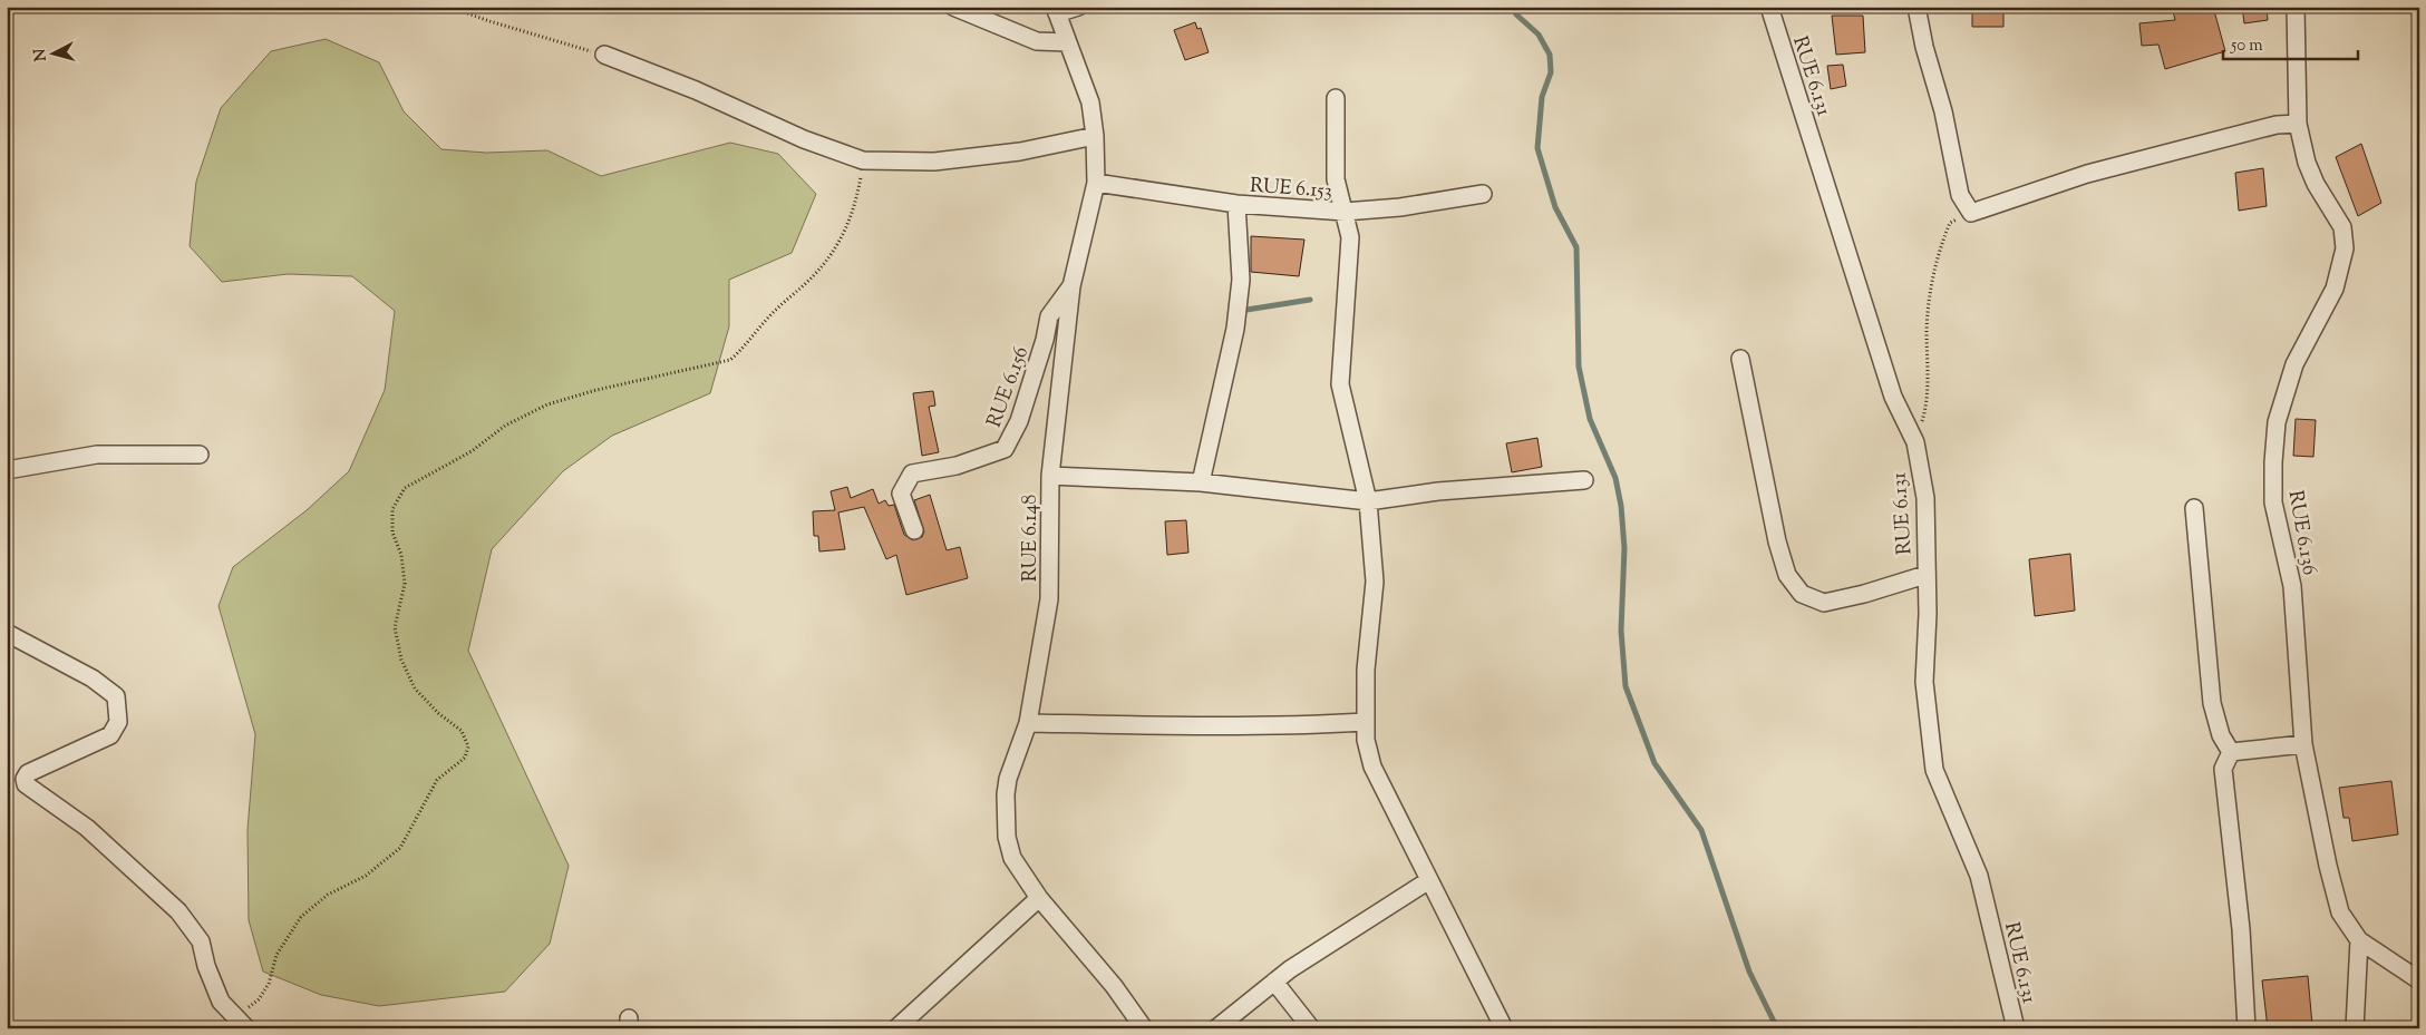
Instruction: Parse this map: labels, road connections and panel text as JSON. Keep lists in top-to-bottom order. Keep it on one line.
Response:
{"streets":{"street":["RUE 6.131","RUE 6.153","RUE 6.156","RUE 6.136","RUE 6.148"]},"crossings":[["RUE 6.153","RUE 6.148"],["RUE 6.156","RUE 6.148"]],"scale_bar":"50 m","north":"left"}
